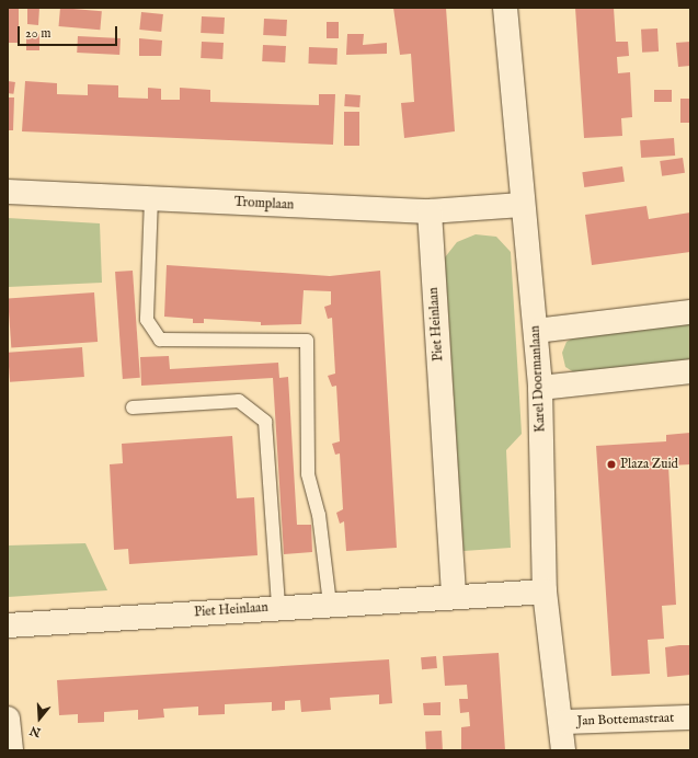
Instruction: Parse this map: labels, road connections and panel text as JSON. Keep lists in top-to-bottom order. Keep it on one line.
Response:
{"streets":{"street":["Tromplaan","Piet Heinlaan","Karel Doormanlaan","Jan Bottemastraat"]},"crossings":[["Tromplaan","Piet Heinlaan"],["Tromplaan","Karel Doormanlaan"],["Piet Heinlaan","Karel Doormanlaan"],["Karel Doormanlaan","Jan Bottemastraat"]],"places":["Plaza Zuid"],"scale_bar":"20 m","north":"bottom"}
